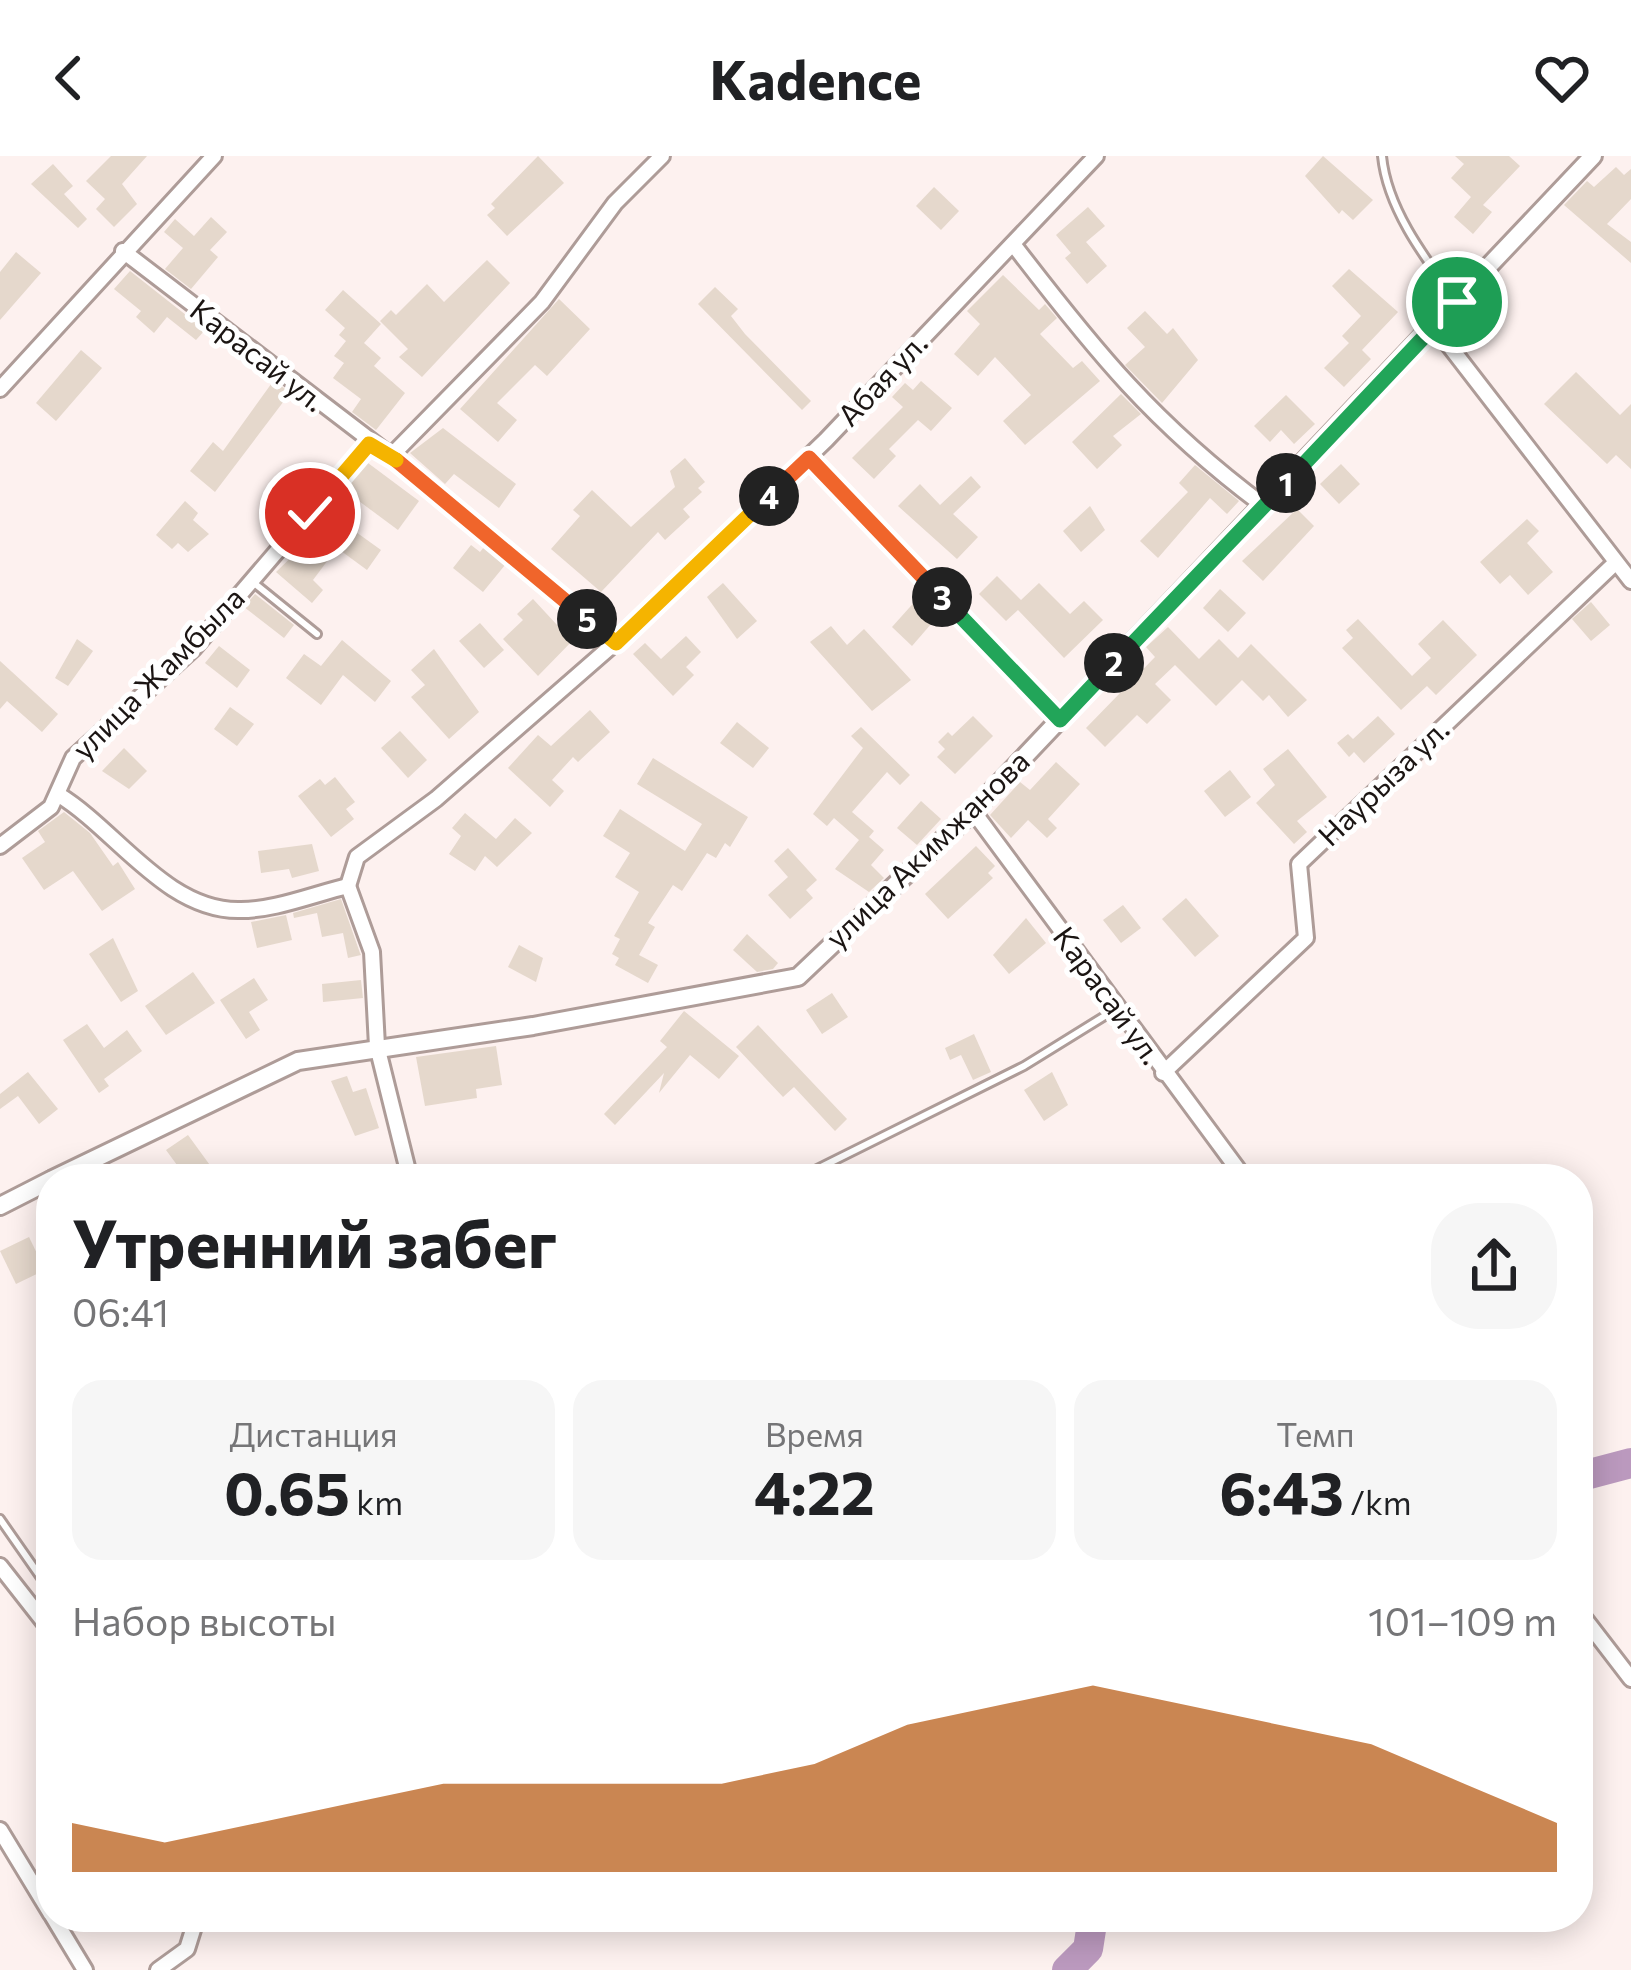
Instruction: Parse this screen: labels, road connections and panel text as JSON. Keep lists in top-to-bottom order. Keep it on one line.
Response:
{"streets":{"street":["Карасай ул.","Абая ул.","улица Жамбыла","Наурыза ул.","улица Акимжанова"]},"crossings":[["Карасай ул.","Абая ул."],["Карасай ул.","улица Жамбыла"],["Карасай ул.","Наурыза ул."],["Карасай ул.","улица Акимжанова"]],"page":{"header":"Kadence","pins":["1","4","3","5","2"],"heading":["Утренний забег","06:41"],"stats":[["Дистанция","0.65 km"],["Время","4:22"],["Темп","6:43 /km"]],"chart":["Набор высоты","101–109 m"]}}
